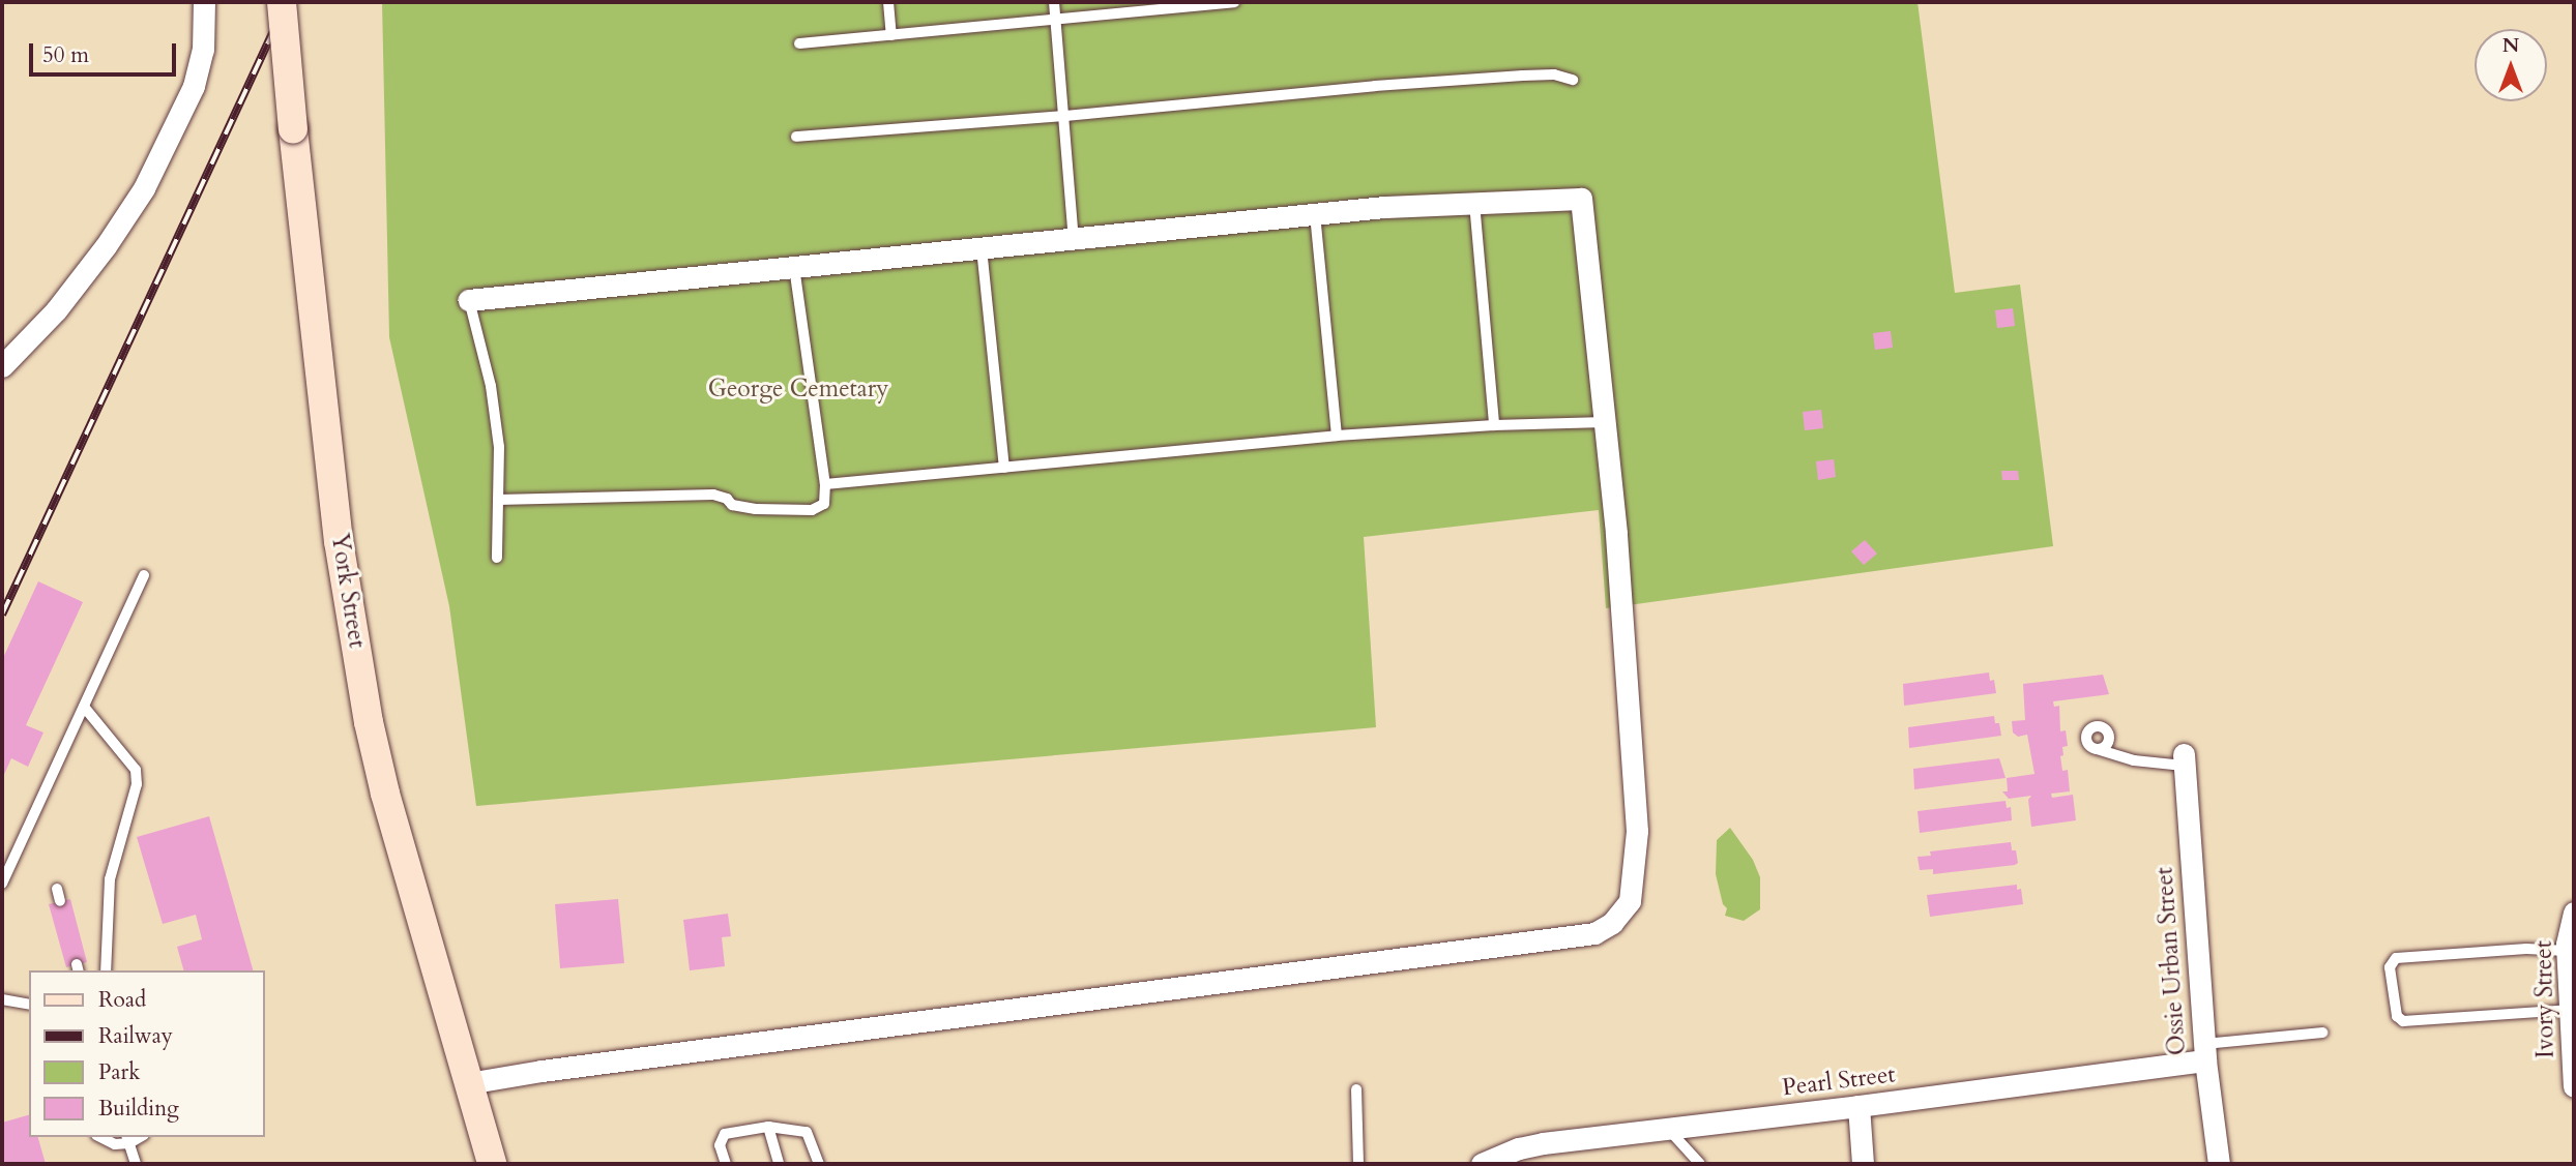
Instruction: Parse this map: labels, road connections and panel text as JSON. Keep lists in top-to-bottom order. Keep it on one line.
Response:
{"streets":{"main road":["York Street"],"street":["Ossie Urban Street","Ivory Street","Pearl Street"]},"crossings":[["Ossie Urban Street","Pearl Street"]],"parks":["George Cemetary"],"legend":["Road","Railway","Park","Building"],"scale_bar":"50 m","north":"top"}
